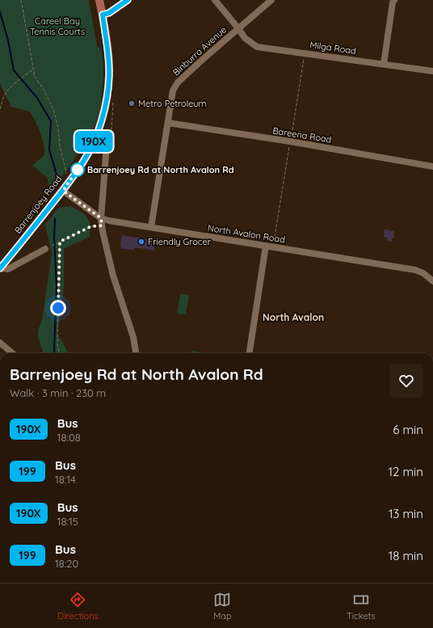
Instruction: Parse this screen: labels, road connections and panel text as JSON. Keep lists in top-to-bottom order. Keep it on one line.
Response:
{"streets":{"main road":["Barrenjoey Road"],"street":["Milga Road","Binburra Avenue","Bareena Road","North Avalon Road"]},"crossings":[["Milga Road","Binburra Avenue"],["Binburra Avenue","Bareena Road"],["Binburra Avenue","North Avalon Road"],["Barrenjoey Road","North Avalon Road"]],"districts":["North Avalon"],"parks":["Careel Bay Tennis Courts"],"places":["Metro Petroleum","Barrenjoey Rd at North Avalon Rd","Friendly Grocer"],"lines":["bus line 190X"],"page":{"on_map":"190X","heading":["Barrenjoey Rd at North Avalon Rd","Walk · 3 min · 230 m"],"list":[{"mark":"190X","name":"Bus","note":"18:08","value":"6 min"},{"mark":"199","name":"Bus","note":"18:14","value":"12 min"},{"mark":"190X","name":"Bus","note":"18:15","value":"13 min"},{"mark":"199","name":"Bus","note":"18:20","value":"18 min"}],"tabs":["Directions","Map","Tickets"]}}
